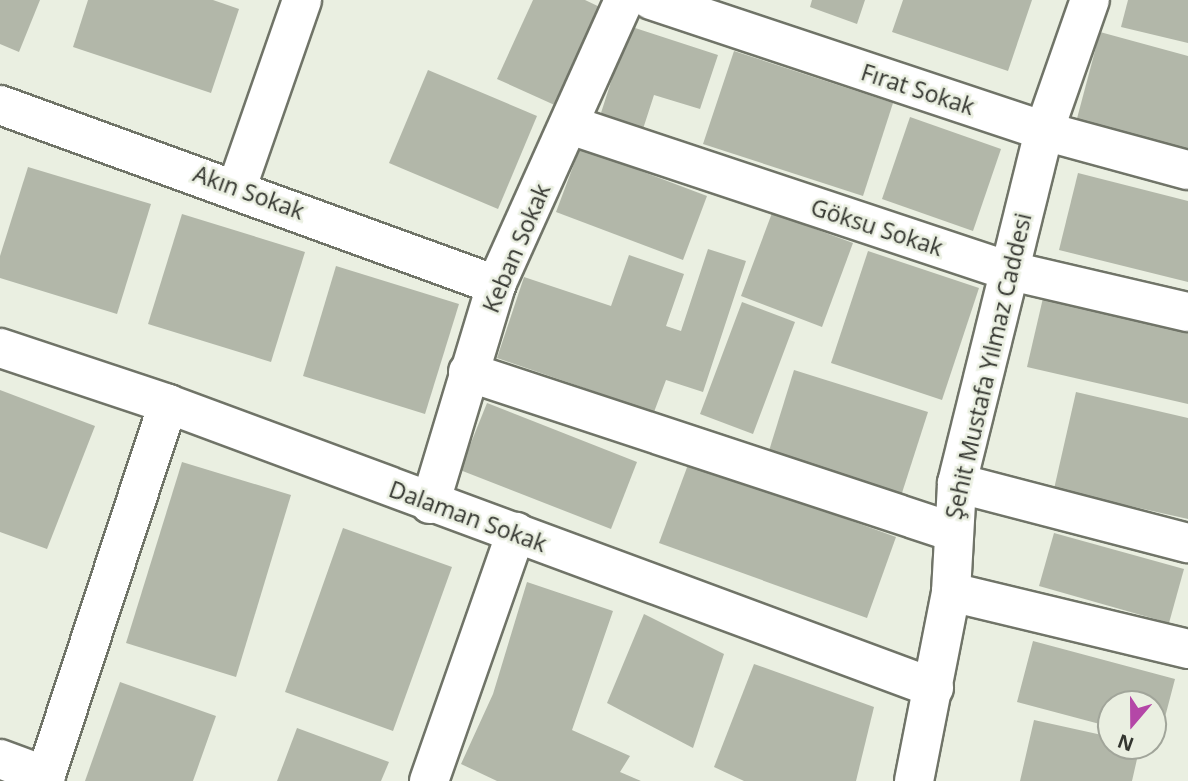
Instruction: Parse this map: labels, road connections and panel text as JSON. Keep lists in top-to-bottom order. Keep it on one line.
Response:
{"streets":{"street":["Fırat Sokak","Akın Sokak","Göksu Sokak","Keban Sokak","Şehit Mustafa Yılmaz Caddesi","Dalaman Sokak"]},"crossings":[["Fırat Sokak","Şehit Mustafa Yılmaz Caddesi"],["Akın Sokak","Keban Sokak"],["Göksu Sokak","Keban Sokak"],["Göksu Sokak","Şehit Mustafa Yılmaz Caddesi"],["Keban Sokak","Dalaman Sokak"],["Şehit Mustafa Yılmaz Caddesi","Dalaman Sokak"]],"north":"bottom"}
